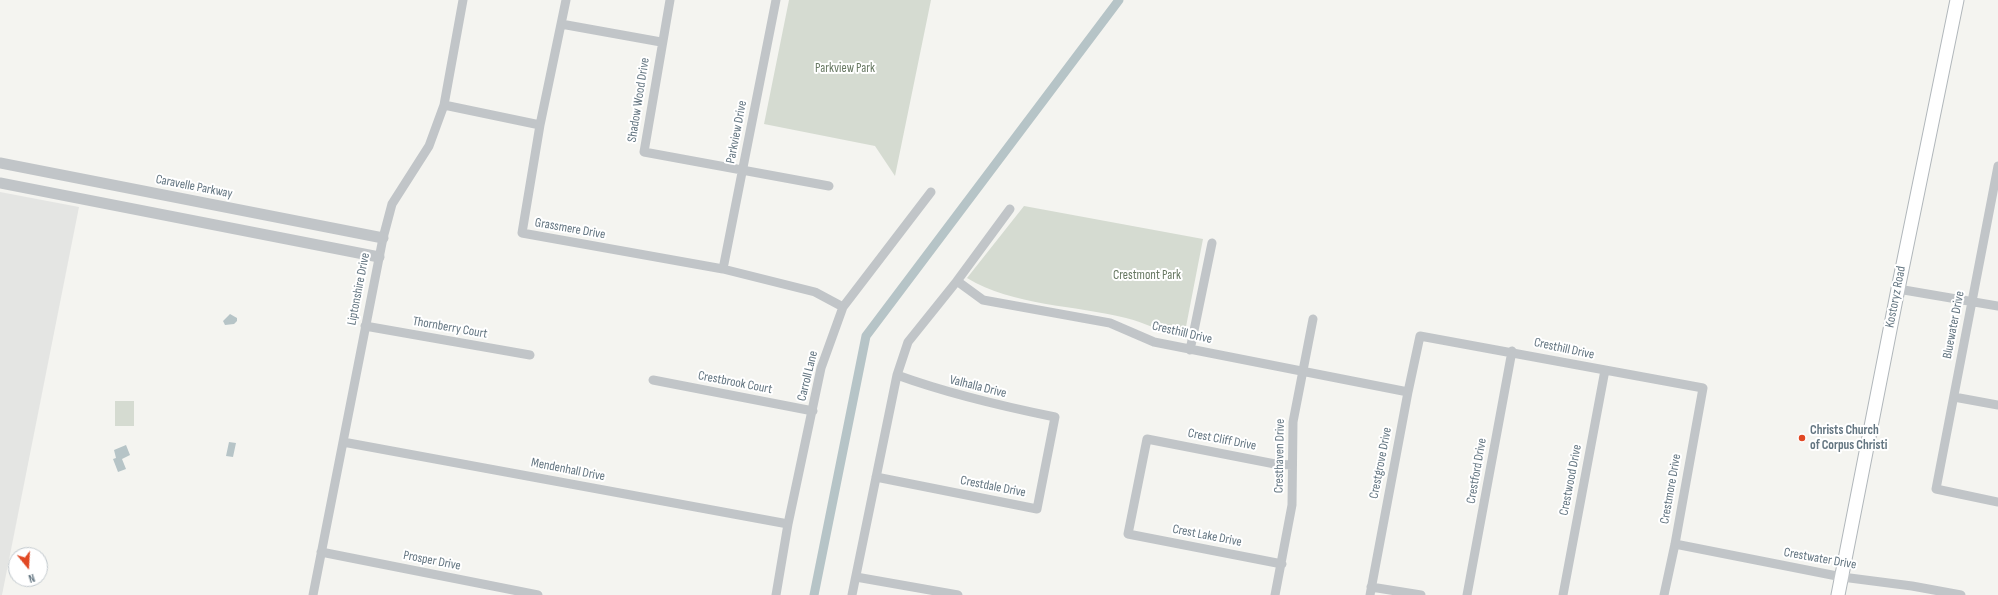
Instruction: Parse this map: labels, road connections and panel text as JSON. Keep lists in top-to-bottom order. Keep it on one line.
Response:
{"streets":{"main road":["Kostoryz Road"],"street":["Shadow Wood Drive","Parkview Drive","Caravelle Parkway","Grassmere Drive","Liptonshire Drive","Bluewater Drive","Thornberry Court","Cresthill Drive","Carroll Lane","Crestbrook Court","Valhalla Drive","Crest Cliff Drive","Cresthaven Drive","Crestgrove Drive","Mendenhall Drive","Crestford Drive","Crestwood Drive","Crestdale Drive","Crestmore Drive","Crest Lake Drive","Crestwater Drive","Prosper Drive"]},"crossings":[["Shadow Wood Drive","Parkview Drive"],["Parkview Drive","Grassmere Drive"],["Caravelle Parkway","Liptonshire Drive"],["Grassmere Drive","Carroll Lane"],["Liptonshire Drive","Thornberry Court"],["Liptonshire Drive","Mendenhall Drive"],["Liptonshire Drive","Prosper Drive"],["Kostoryz Road","Crestwater Drive"],["Cresthill Drive","Cresthaven Drive"],["Cresthill Drive","Crestgrove Drive"],["Cresthill Drive","Crestford Drive"],["Cresthill Drive","Crestwood Drive"],["Cresthill Drive","Crestmore Drive"],["Carroll Lane","Crestbrook Court"],["Carroll Lane","Mendenhall Drive"],["Valhalla Drive","Crestdale Drive"],["Crest Cliff Drive","Cresthaven Drive"],["Crest Cliff Drive","Crest Lake Drive"],["Cresthaven Drive","Crest Lake Drive"],["Crestmore Drive","Crestwater Drive"]],"parks":["Parkview Park","Crestmont Park"],"places":["Christs Church of Corpus Christi"],"north":"bottom"}
